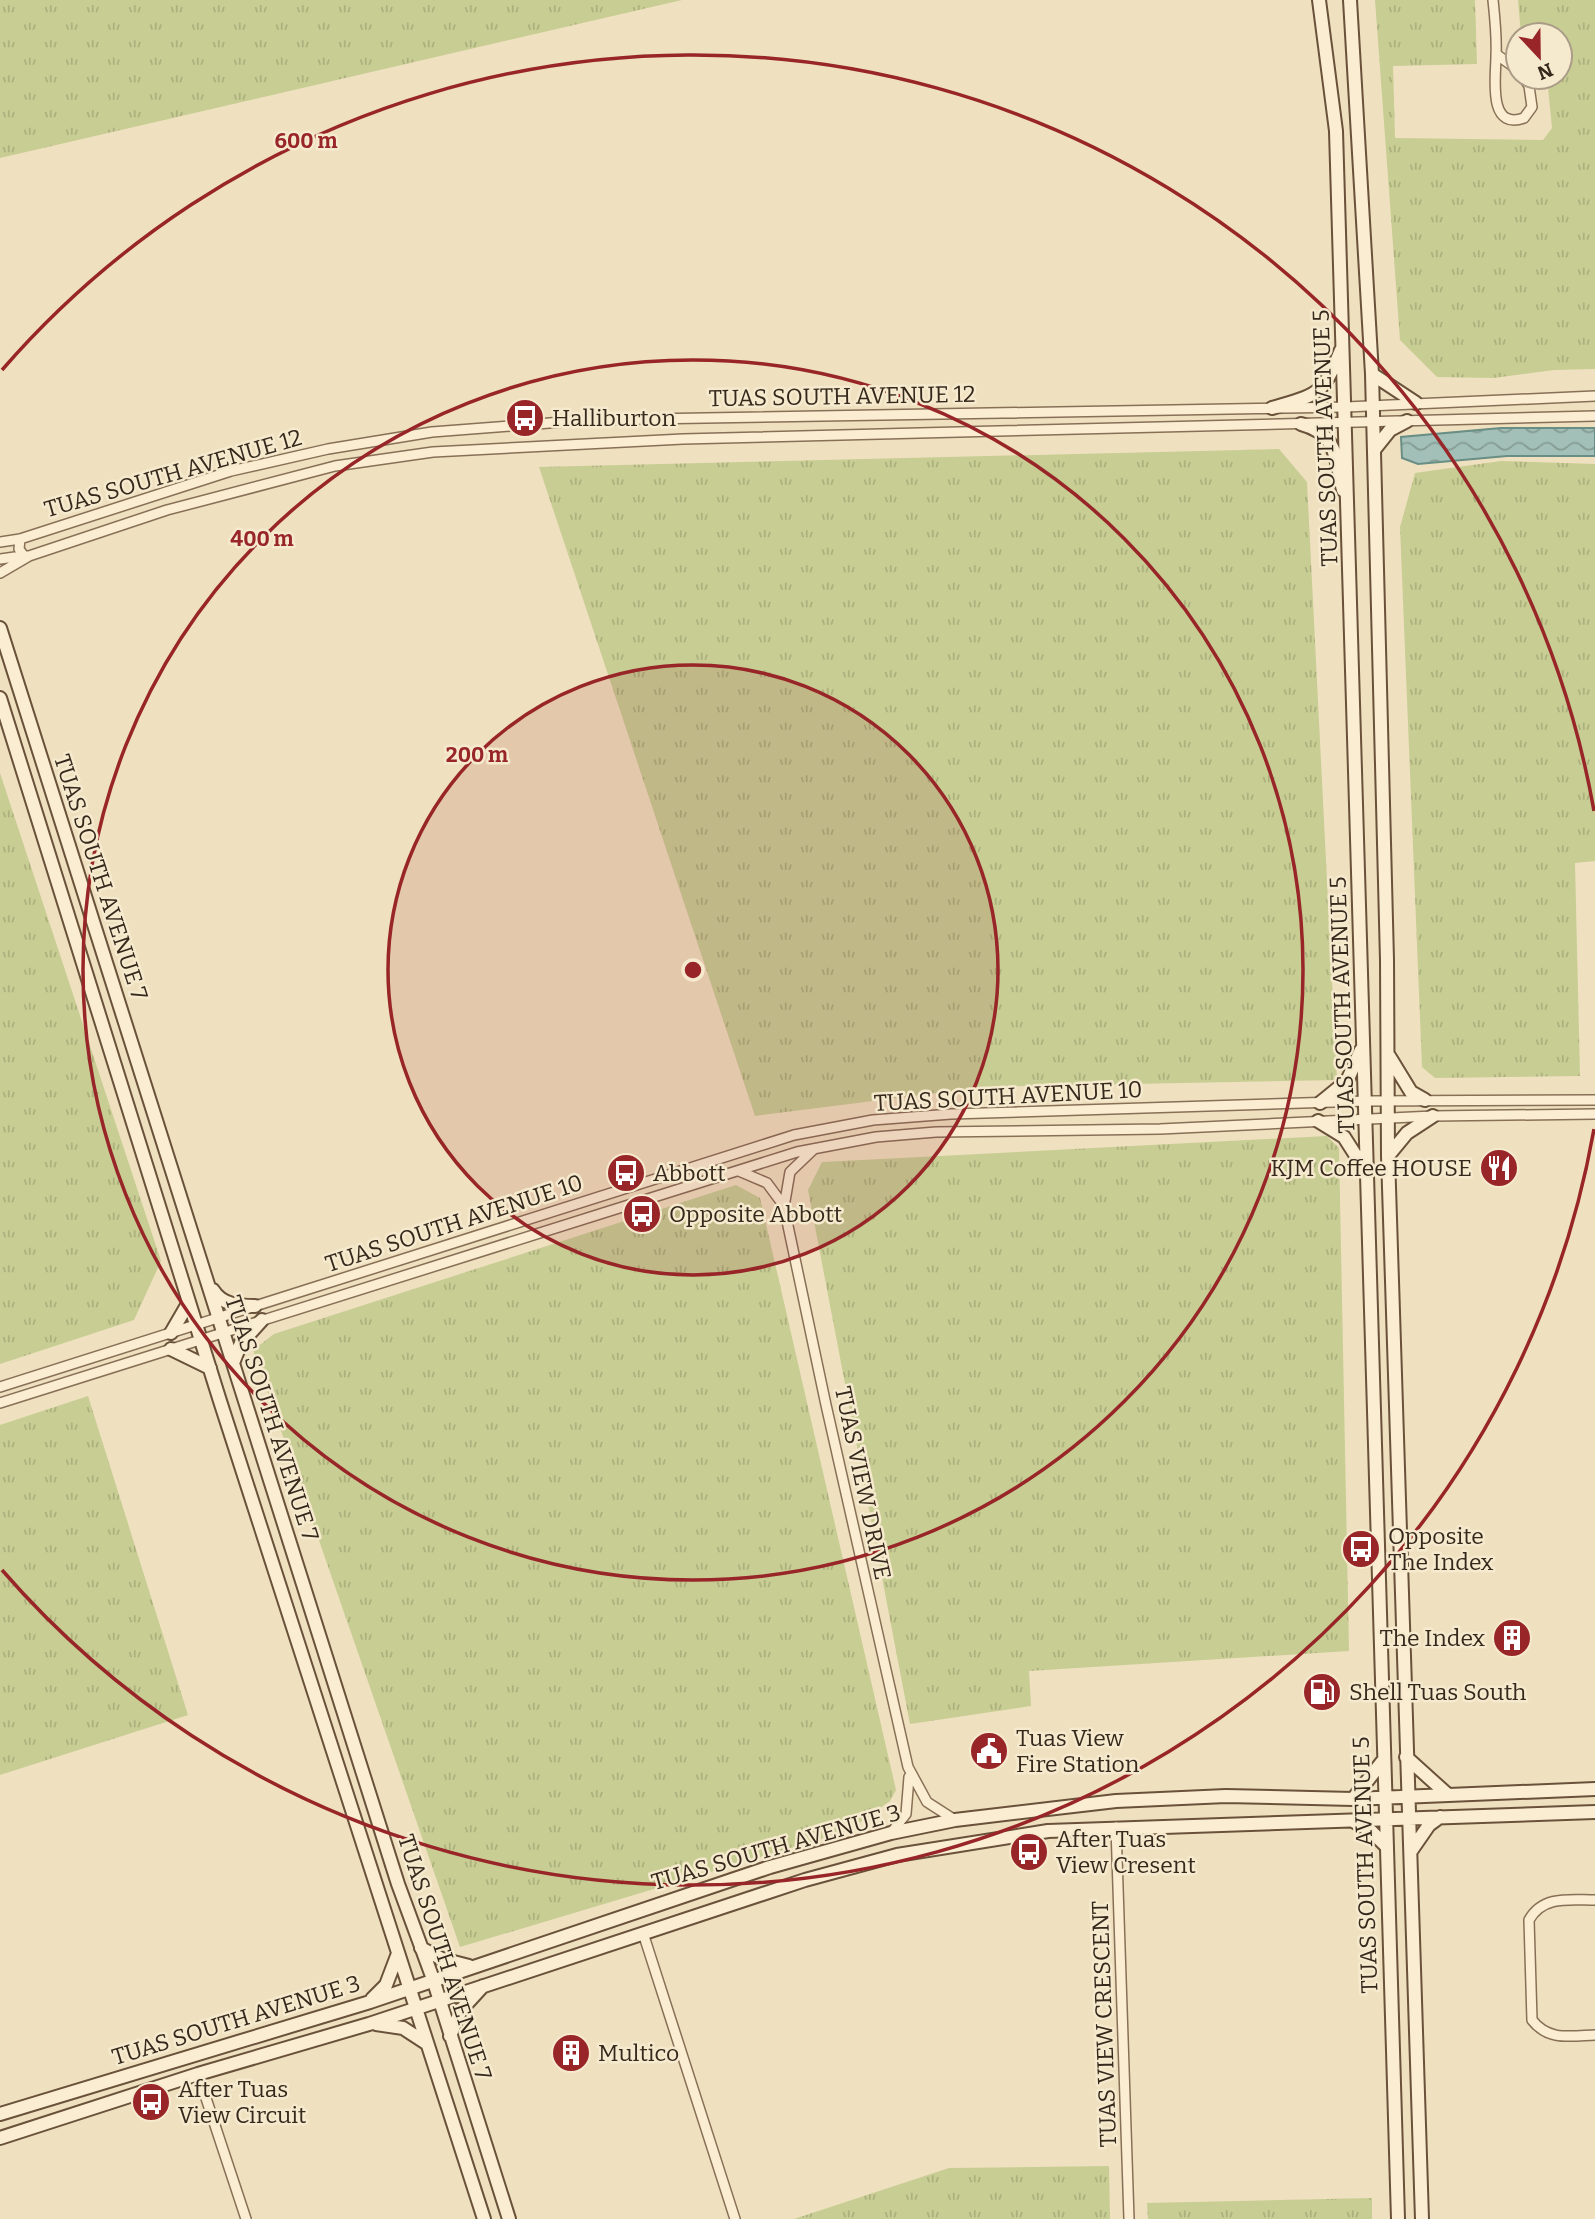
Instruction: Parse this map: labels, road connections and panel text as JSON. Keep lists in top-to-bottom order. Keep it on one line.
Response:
{"streets":{"street":["TUAS SOUTH AVENUE 12","TUAS SOUTH AVENUE 5","TUAS SOUTH AVENUE 7","TUAS SOUTH AVENUE 10","TUAS VIEW DRIVE","TUAS SOUTH AVENUE 3","TUAS VIEW CRESCENT"]},"crossings":[["TUAS SOUTH AVENUE 12","TUAS SOUTH AVENUE 5"],["TUAS SOUTH AVENUE 5","TUAS SOUTH AVENUE 10"],["TUAS SOUTH AVENUE 5","TUAS SOUTH AVENUE 3"],["TUAS SOUTH AVENUE 7","TUAS SOUTH AVENUE 10"],["TUAS SOUTH AVENUE 7","TUAS SOUTH AVENUE 3"],["TUAS SOUTH AVENUE 10","TUAS VIEW DRIVE"],["TUAS VIEW DRIVE","TUAS SOUTH AVENUE 3"],["TUAS SOUTH AVENUE 3","TUAS VIEW CRESCENT"]],"places":{"bus stop":["Halliburton","Abbott","Opposite Abbott","Opposite The Index","After Tuas View Cresent","After Tuas View Circuit"],"restaurant":["KJM Coffee HOUSE"],"building":["The Index","Multico"],"fuel station":["Shell Tuas South"],"public building":["Tuas View Fire Station"]},"north":"bottom","rings":["600 m","400 m","200 m"]}
